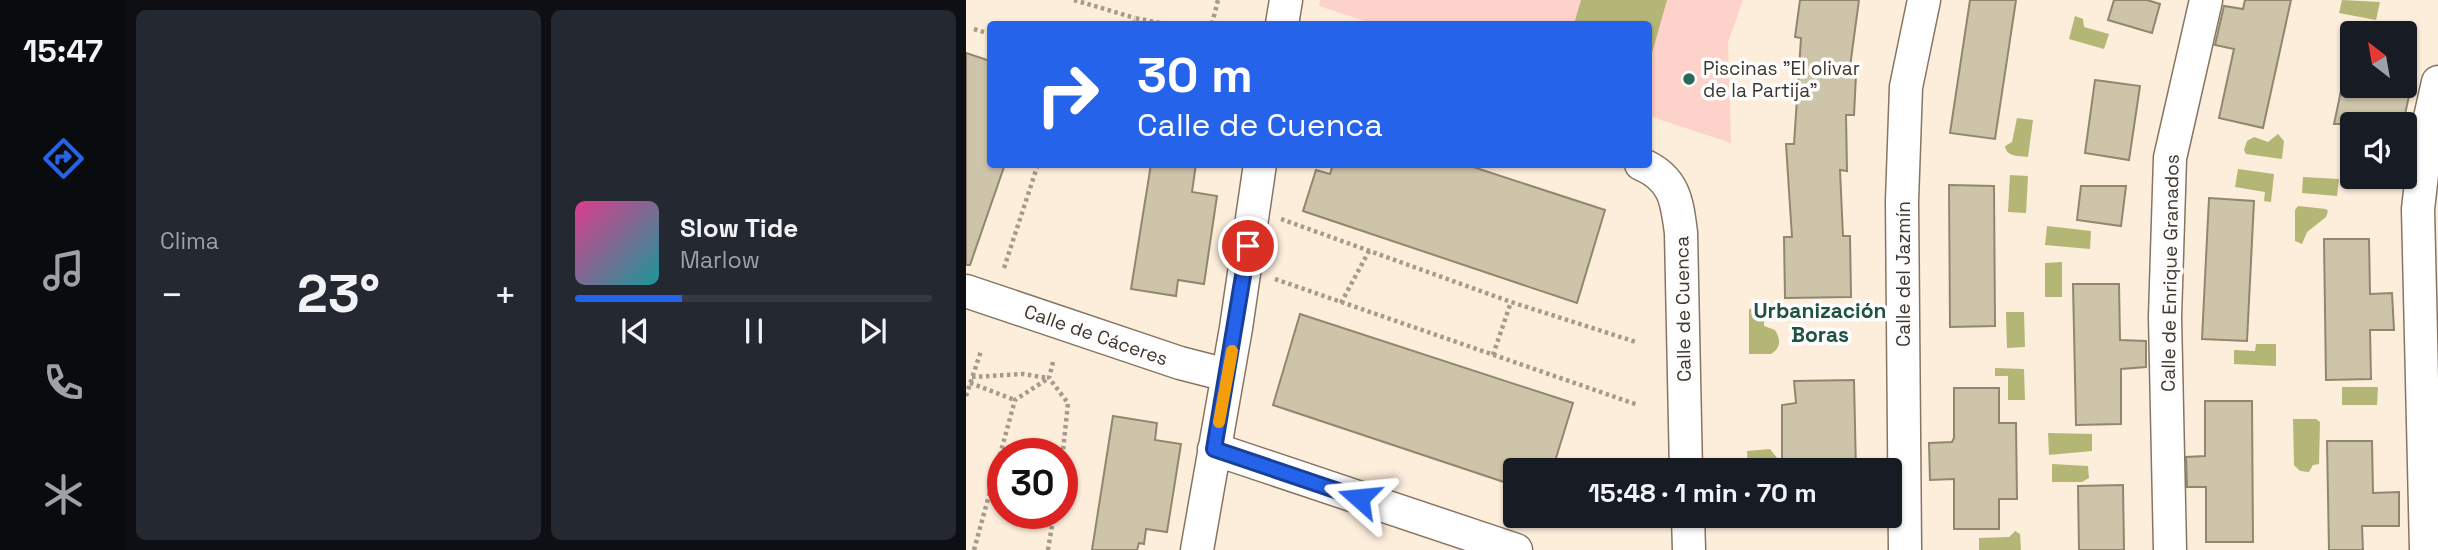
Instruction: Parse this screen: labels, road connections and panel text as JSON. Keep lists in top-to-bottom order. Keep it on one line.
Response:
{"streets":{"street":["Calle de Enrique Granados","Calle del Jazmín","Calle de Cuenca","Calle de Cáceres"]},"districts":["Urbanización Boras"],"places":["Piscinas \"El olivar de la Partija\""],"north":"top left","page":{"tabs":"15:47","tile":"Clima","turn":["30 m","Calle de Cuenca"],"song":["Slow Tide","Marlow"],"heat":["−","23°","+"],"limit":"30","trip":"15:48 · 1 min · 70 m"}}
